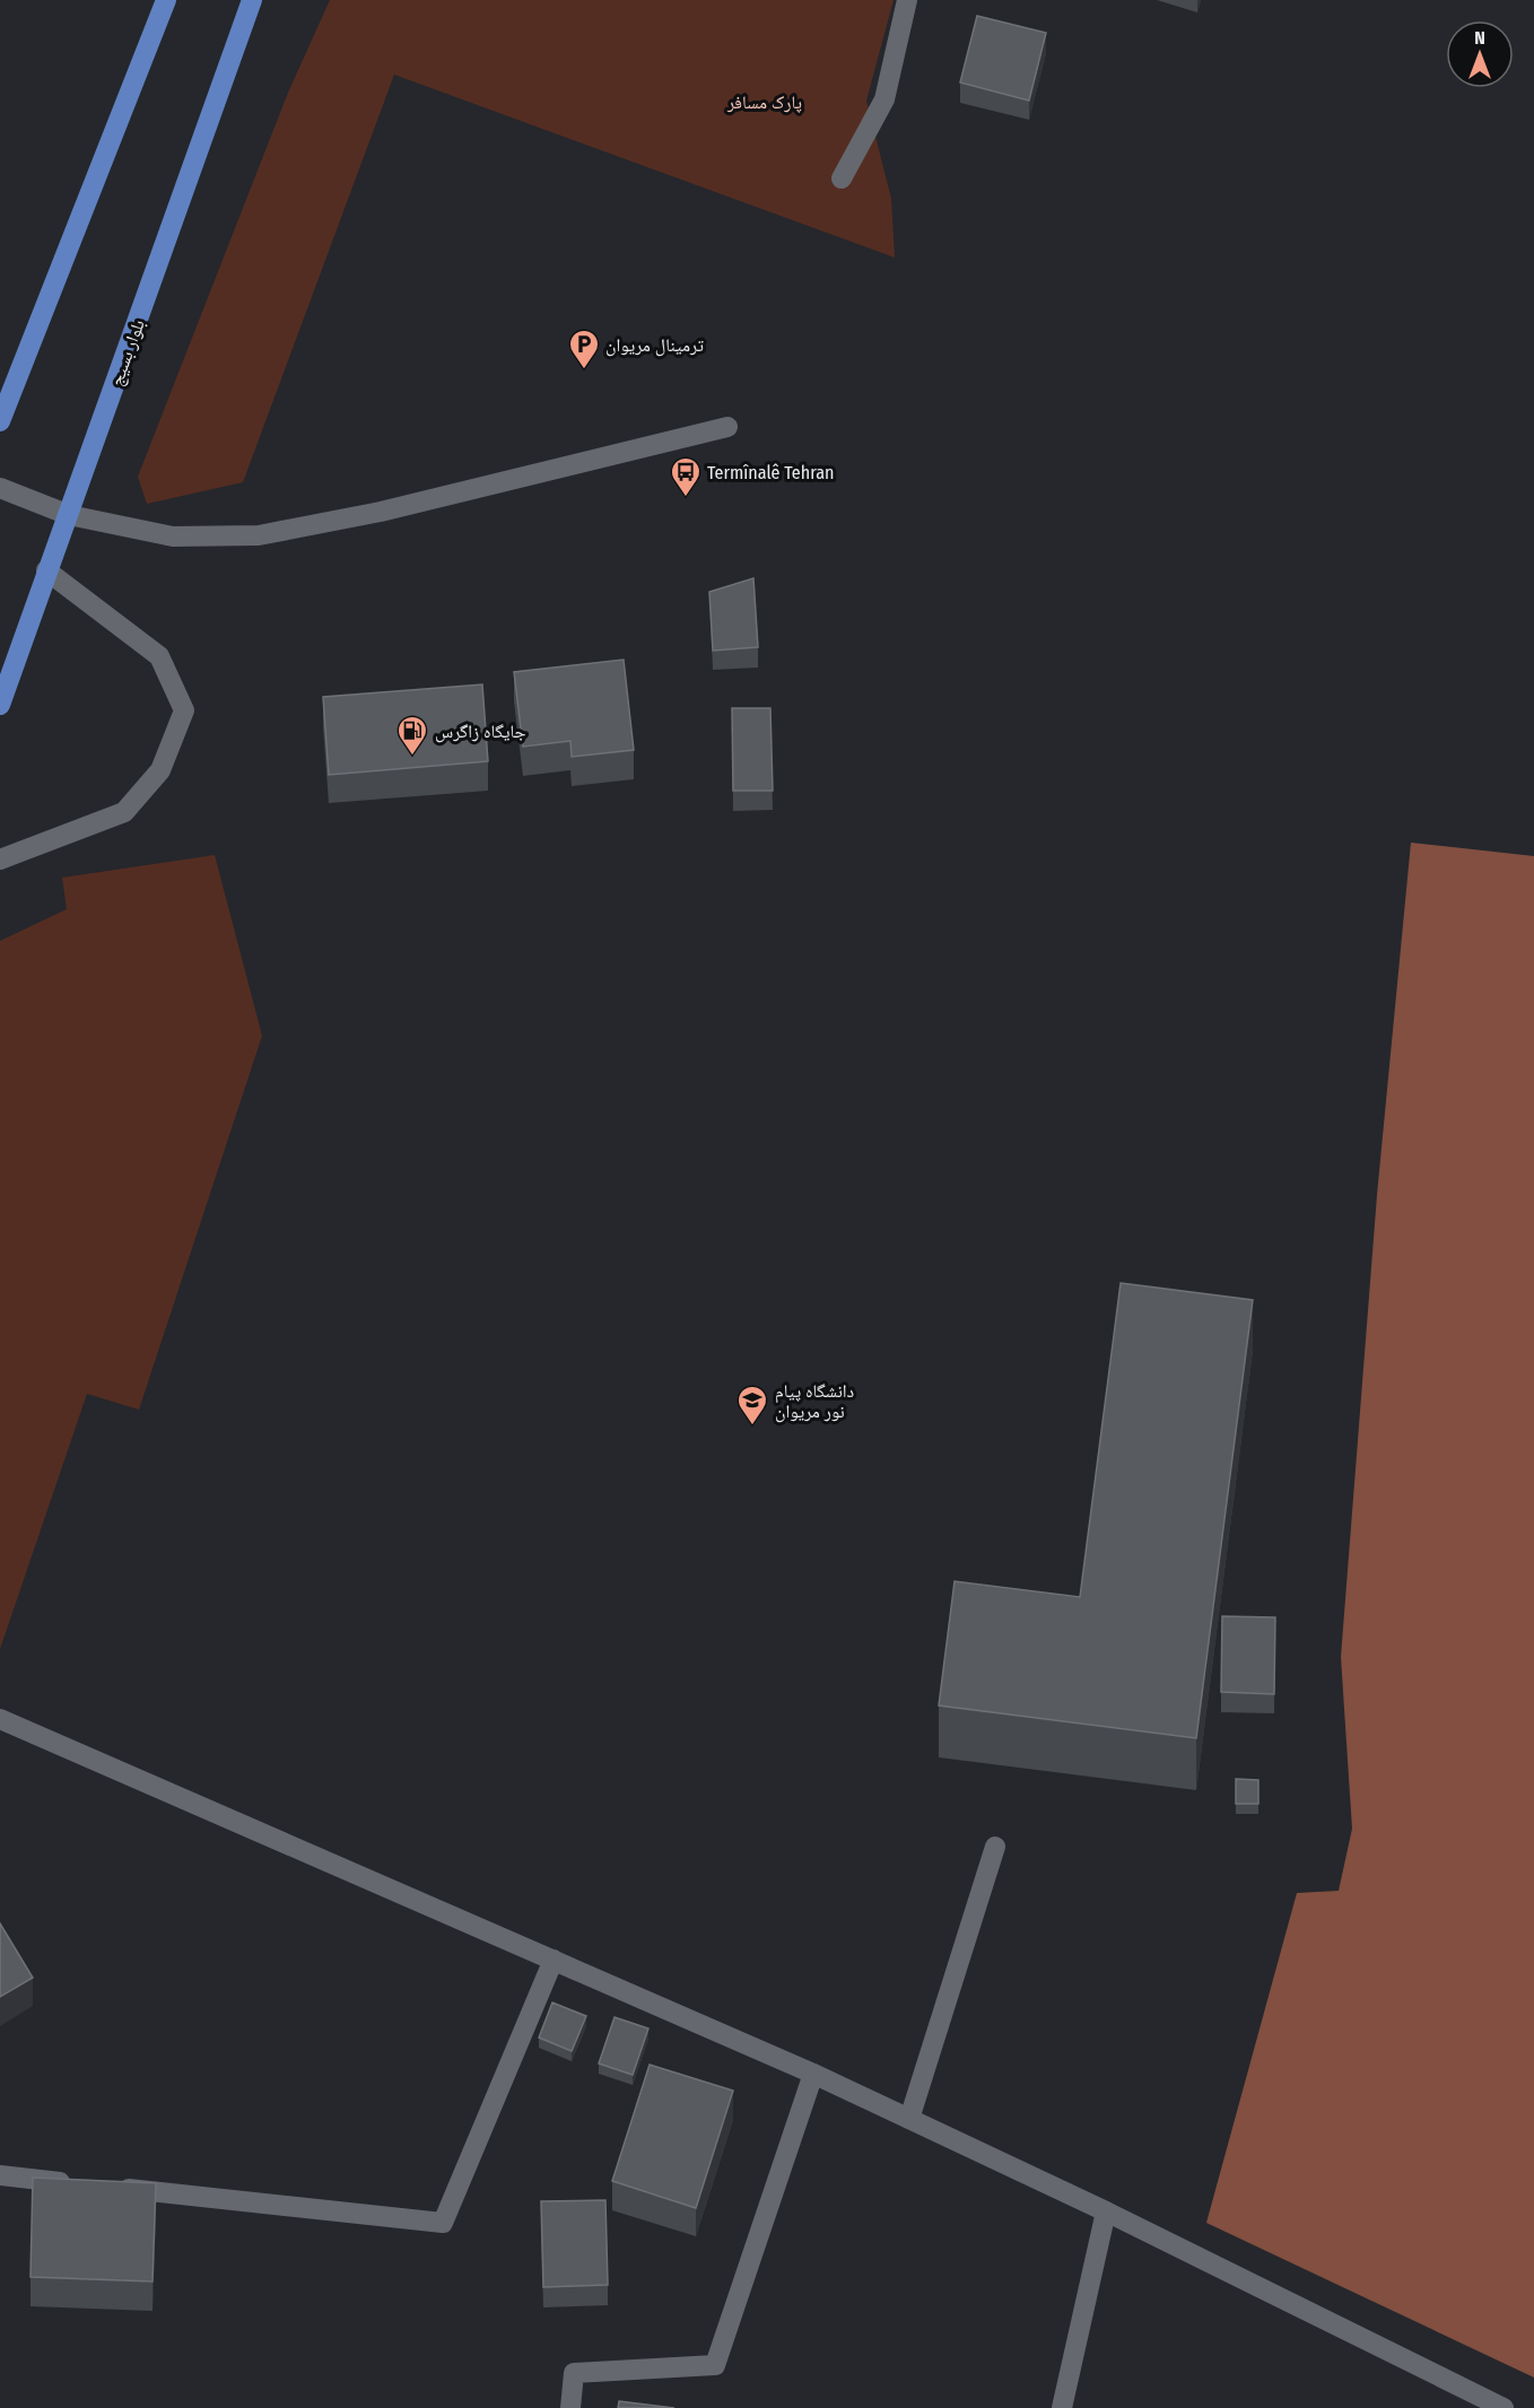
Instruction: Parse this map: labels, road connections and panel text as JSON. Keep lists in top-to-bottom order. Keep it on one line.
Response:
{"streets":{"main road":["بلوار بسیج"]},"parks":["پارک مسافر"],"places":{"parking":["ترمینال مریوان"],"bus stop":["Termînalê Tehran"],"fuel station":["جایگاه زاگرس"],"school or university":["دانشگاه پیام نور مریوان"]},"north":"top"}
